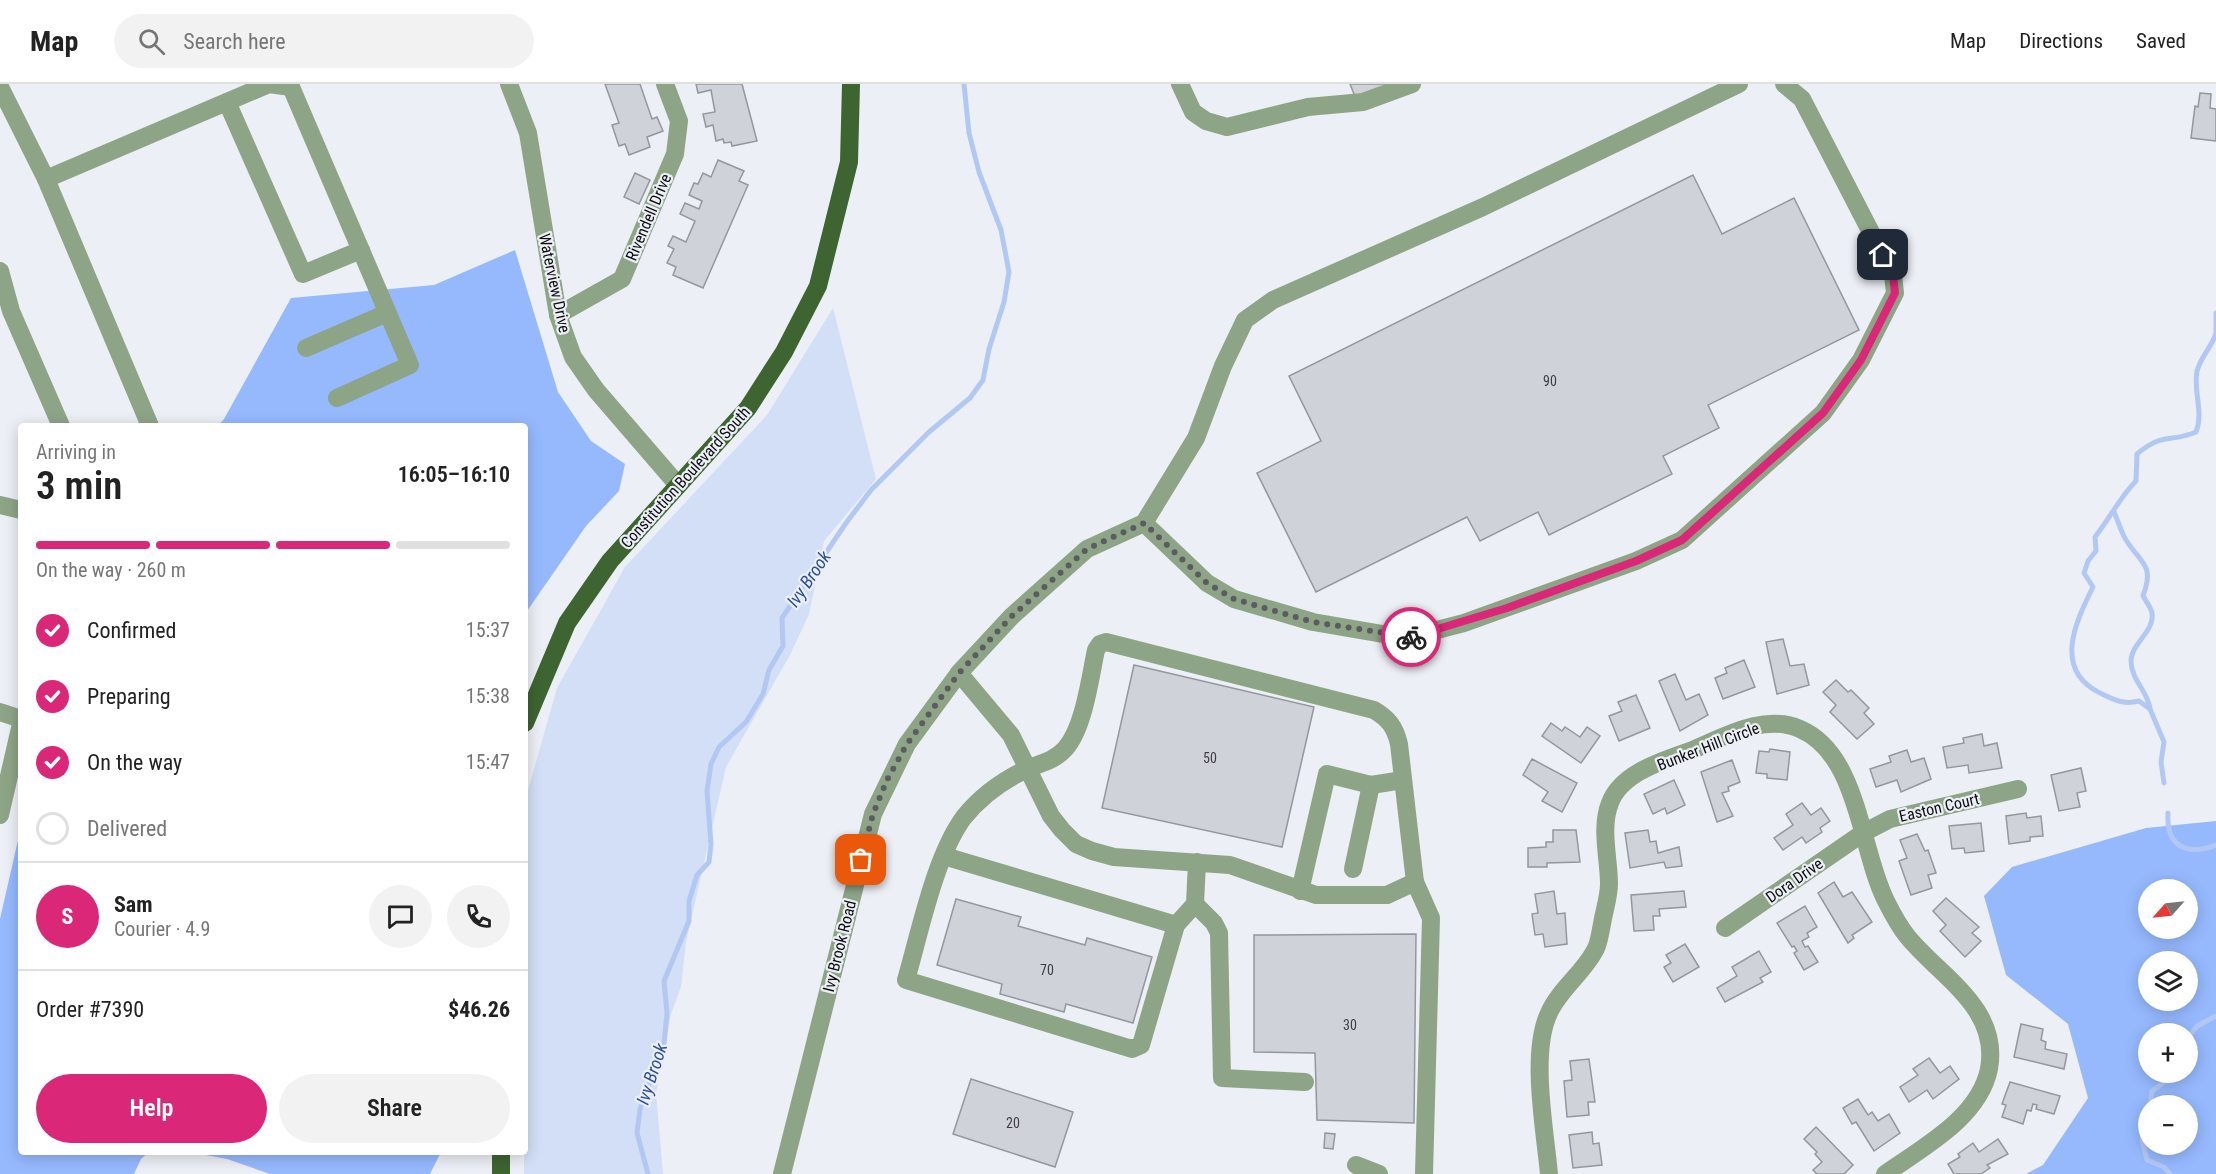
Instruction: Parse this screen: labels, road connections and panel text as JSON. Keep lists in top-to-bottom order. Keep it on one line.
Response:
{"streets":{"main road":["Constitution Boulevard South"],"street":["Rivendell Drive","Waterview Drive","Bunker Hill Circle","Easton Court","Dora Drive","Ivy Brook Road"]},"crossings":[["Rivendell Drive","Waterview Drive"],["Waterview Drive","Constitution Boulevard South"],["Bunker Hill Circle","Easton Court"],["Bunker Hill Circle","Dora Drive"],["Easton Court","Dora Drive"]],"water":["Ivy Brook"],"house_numbers":["90","50","70","30","20"],"north":"bottom left","page":{"header":"Map","search":"Search here","nav":["Map","Directions","Saved"],"heading":["3 min","Arriving in","16:05–16:10"],"panel":["Sam","Courier · 4.9","Order #7390","$46.26"],"bar":"On the way · 260 m","list":[["Confirmed","15:37"],["Preparing","15:38"],["On the way","15:47"],"Delivered"],"map_buttons":["+","−"],"round":"S","buttons":["Help","Share"]}}
